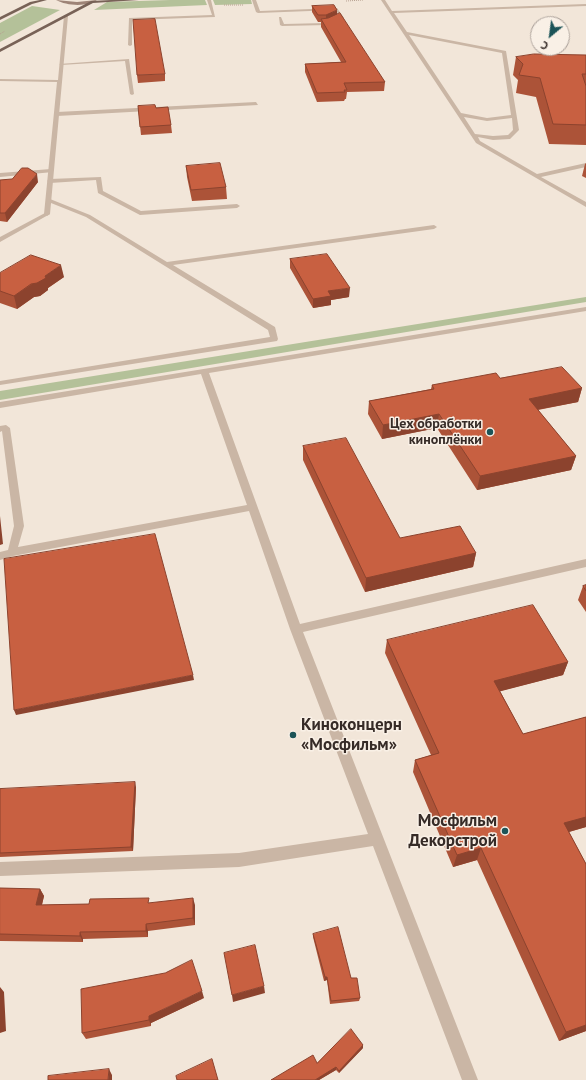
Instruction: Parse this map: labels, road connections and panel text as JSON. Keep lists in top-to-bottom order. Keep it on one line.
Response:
{"places":["Цех обработки киноплёнки","Киноконцерн «Мосфильм»","Мосфильм Декорстрой"],"north":"bottom left"}
